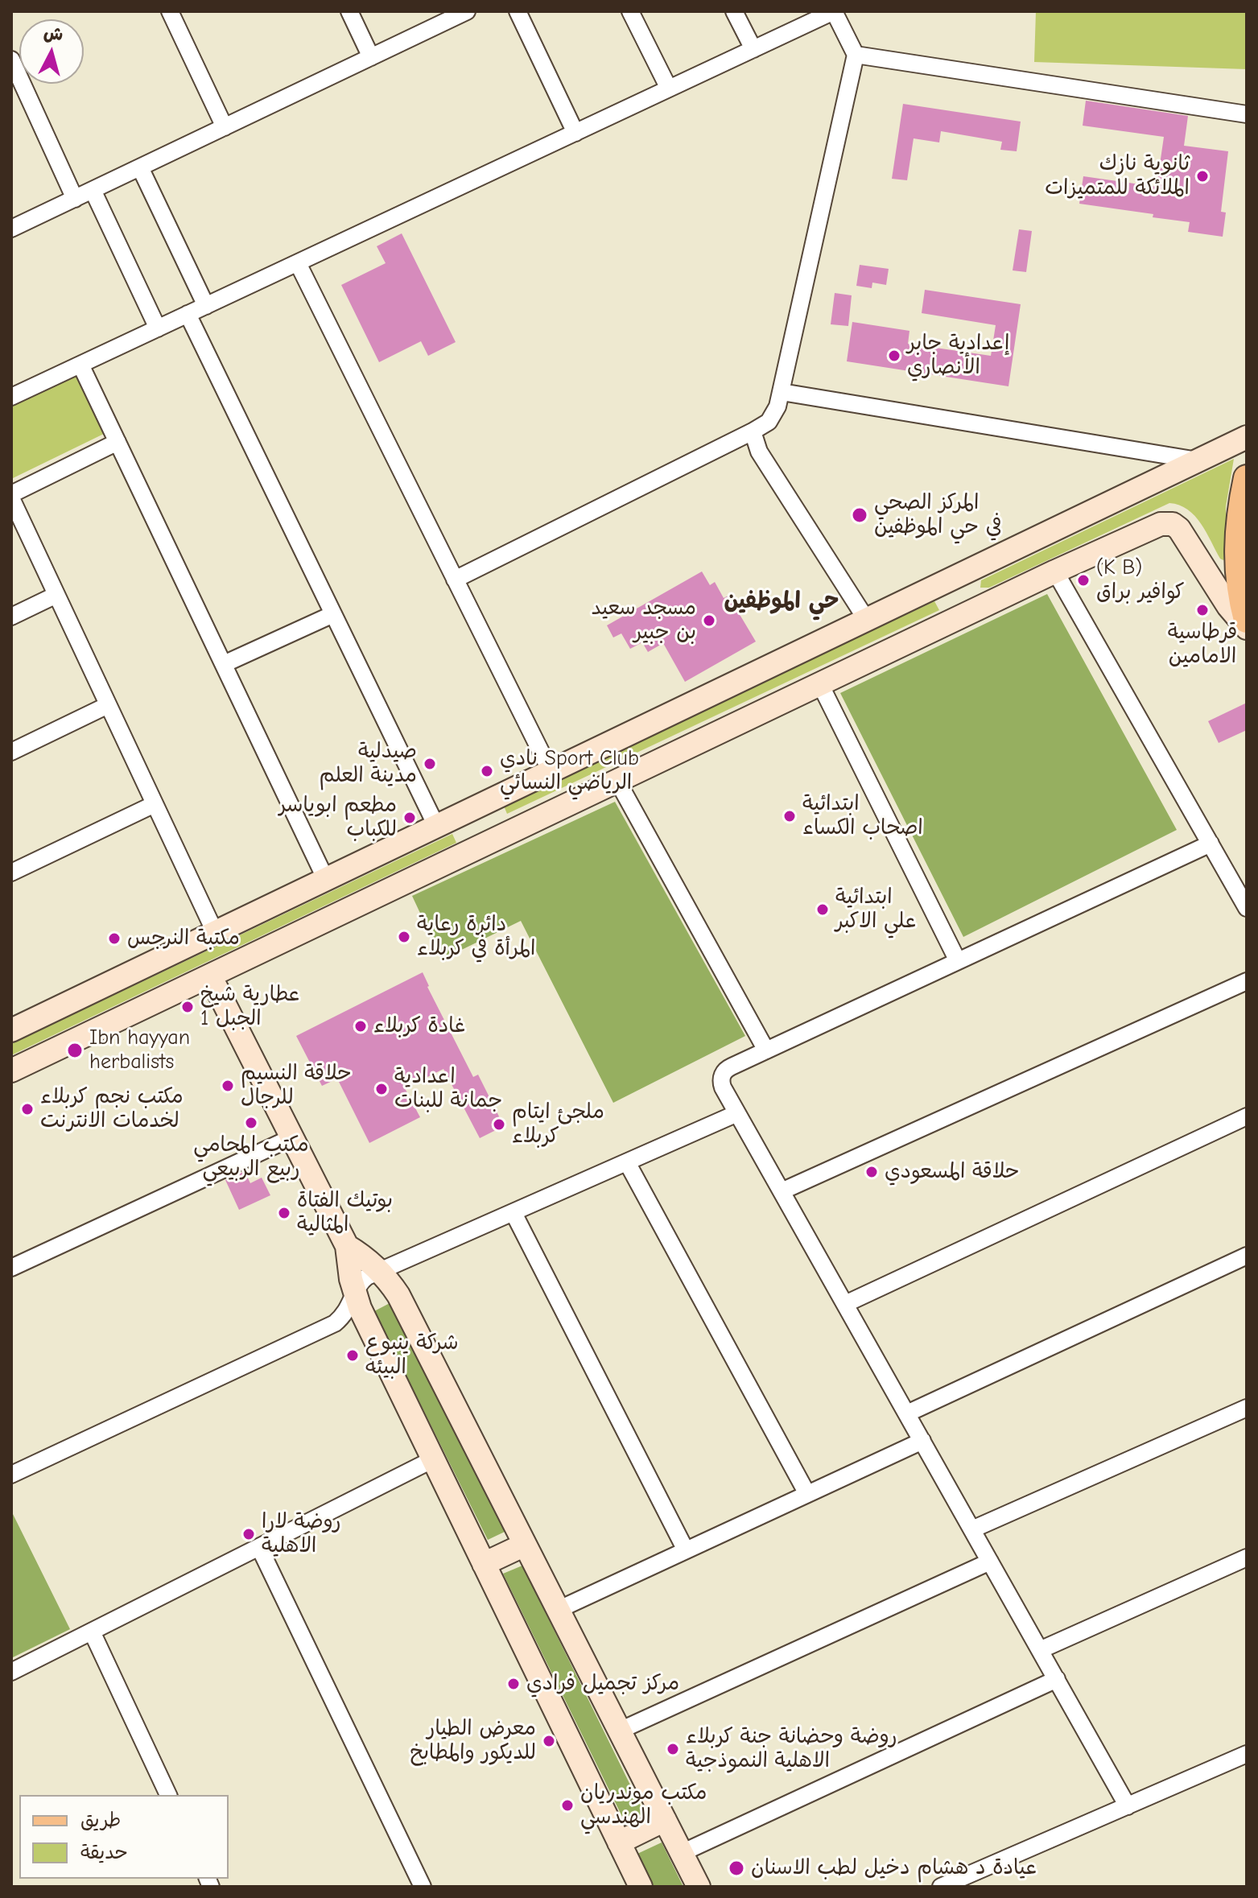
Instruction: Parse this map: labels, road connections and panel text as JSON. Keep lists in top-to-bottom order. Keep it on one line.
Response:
{"districts":["حي الموظفين"],"places":["ثانوية نازك الملائكة للمتميزات","إعدادية جابر الأنصاري","المركز الصحي في حي الموظفين","(K B) كوافير براق","قرطاسية الامامين","مسجد سعيد بن جبير","صيدلية مدينة العلم","نادي Sport Club الرياضي النسائي","ابتدائية اصحاب الكساء","مطعم ابوياسر للكباب","ابتدائية علي الاكبر","دائرة رعاية المرأة في كربلاء","مكتبة النرجس","عطارية شيخ الجبل 1","غادة كربلاء","Ibn hayyan herbalists","حلاقة النسيم للرجال","اعدادية جمانة للبنات","مكتب نجم كربلاء لخدمات الانترنت","مكتب المحامي ربيع الربيعي","ملجئ ايتام كربلاء","حلاقة المسعودي","بوتيك الفتاة المثالية","شركة ينبوع البيئه","روضة لارا الاهلية","مركز تجميل فرادي","معرض الطيار للديكور والمطابخ","روضة وحضانة جنة كربلاء الاهلية النموذجية","مكتب موندريان الهندسي","عيادة د هشام دخيل لطب الاسنان"],"legend":["طريق","حديقة"],"north":"top"}
